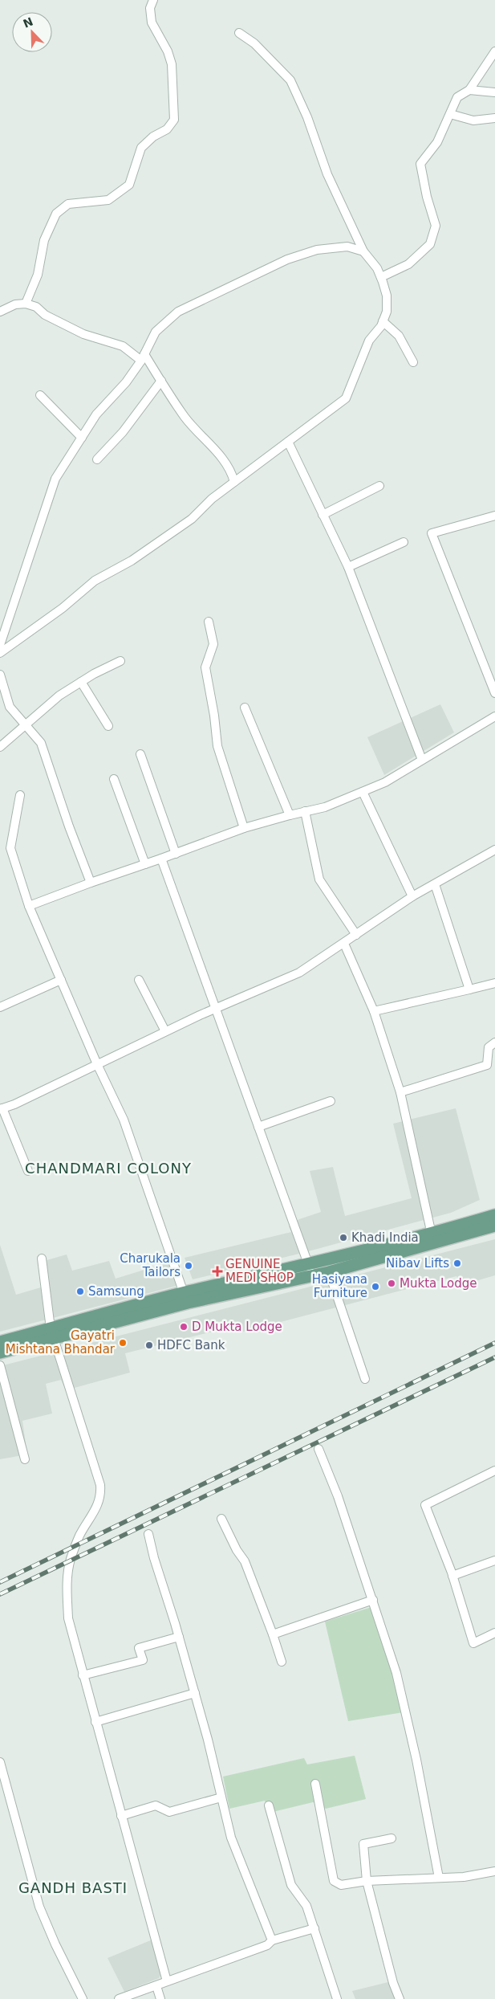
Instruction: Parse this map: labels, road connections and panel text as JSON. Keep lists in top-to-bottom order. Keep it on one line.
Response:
{"districts":["CHANDMARI COLONY","GANDH BASTI"],"places":{"other":["Khadi India","Nibav Lifts","Charukala Tailors","Mukta Lodge","Hasiyana Furniture","Samsung","D Mukta Lodge","Gayatri Mishtana Bhandar","HDFC Bank"],"health":["GENUINE MEDI SHOP"]},"north":"top left"}
